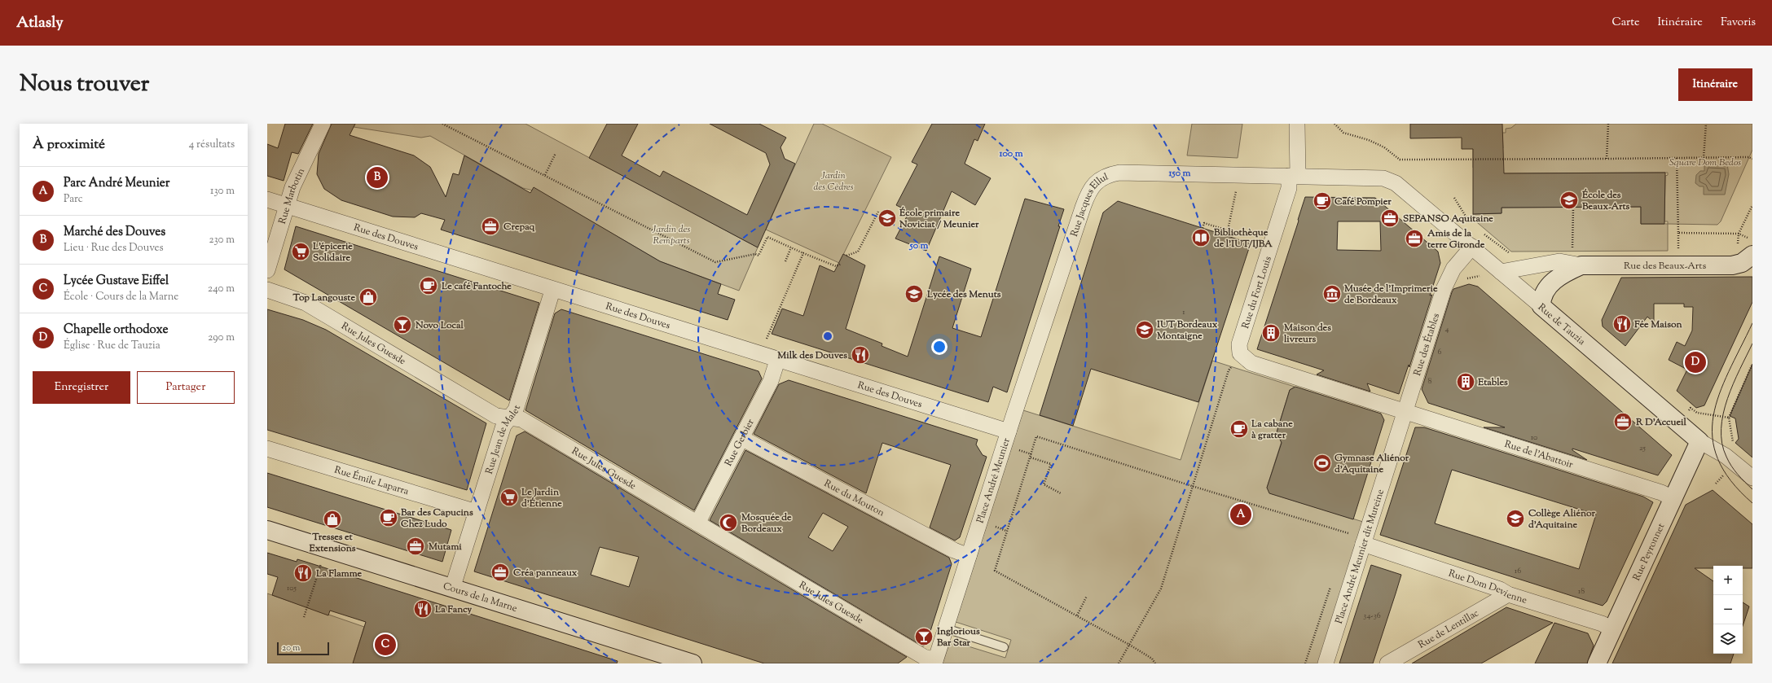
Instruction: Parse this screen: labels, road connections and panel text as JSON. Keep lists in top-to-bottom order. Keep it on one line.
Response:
{"streets":{"street":["Rue Marbotin","Rue Jacques Ellul","Rue des Douves","Rue des Beaux-Arts","Rue du Fort Louis","Rue de Tauzia","Rue Jules Guesde","Rue des Étables","Rue Jean de Malet","Rue Gerbier","Rue de l'Abattoir","Rue Émile Laparra","Place André Meunier","Rue du Mouton","Rue Peyronnet","Place André Meunier dit Mureine","Rue Dom Devienne","Cours de la Marne","Rue de Lentillac"]},"crossings":[["Rue Marbotin","Rue des Douves"],["Rue Jacques Ellul","Rue du Fort Louis"],["Rue Jacques Ellul","Rue de Tauzia"],["Rue Jacques Ellul","Place André Meunier"],["Rue des Douves","Rue Jean de Malet"],["Rue des Douves","Rue Gerbier"],["Rue des Douves","Place André Meunier"],["Rue des Beaux-Arts","Rue de Tauzia"],["Rue de Tauzia","Rue des Étables"],["Rue de Tauzia","Rue Peyronnet"],["Rue Jules Guesde","Rue Jean de Malet"],["Rue Jules Guesde","Rue Gerbier"],["Rue Jules Guesde","Place André Meunier"],["Rue des Étables","Rue de l'Abattoir"],["Rue des Étables","Place André Meunier dit Mureine"],["Rue Jean de Malet","Rue Émile Laparra"],["Rue Jean de Malet","Cours de la Marne"],["Rue Gerbier","Rue du Mouton"],["Rue de l'Abattoir","Rue Peyronnet"],["Rue de l'Abattoir","Place André Meunier dit Mureine"],["Place André Meunier","Rue du Mouton"],["Rue Peyronnet","Rue Dom Devienne"],["Place André Meunier dit Mureine","Rue Dom Devienne"],["Rue Dom Devienne","Rue de Lentillac"]],"parks":["Square Dom Bedos","Jardin des Cèdres","Jardin des Remparts"],"places":{"school or university":["École des Beaux-Arts","École primaire Noviciat / Meunier","Lycée des Menuts","IUT Bordeaux Montaigne","Collège Aliénor d'Aquitaine"],"cafe":["Café Pompier","Le café Fantoche","La cabane à gratter","Bar des Capucins Chez Ludo"],"office":["SEPANSO Aquitaine","Crepaq","Amis de la terre Gironde","R D'Accueil","Mutami","Créa panneaux"],"library":["Bibliothèque de l'IUT/IJBA"],"supermarket":["L'épicerie Solidaire","Le Jardin d'Étienne"],"museum":["Musée de l'Imprimerie de Bordeaux"],"shop":["Top Langouste","Tresses et Extensions"],"restaurant":["Fée Maison","Milk des Douves","La Flamme","La Fancy"],"bar":["Novo Local","Inglorious Bar Star"],"building":["Maison des livreurs","Etables"],"sports":["Gymnase Aliénor d'Aquitaine"],"mosque":["Mosquée de Bordeaux"]},"house_numbers":["1","4","6","8","10","25","16","105","18","34-36"],"scale_bar":"20 m","page":{"header":"Atlasly","nav":["Carte","Itinéraire","Favoris"],"title":"Nous trouver","buttons":["Itinéraire",["Enregistrer","Partager"]],"heading":["À proximité","4 résultats"],"pins":["B","D","A","C"],"list":[{"mark":"A","name":"Parc André Meunier","note":"Parc","value":"130 m"},{"mark":"B","name":"Marché des Douves","note":"Lieu · Rue des Douves","value":"230 m"},{"mark":"C","name":"Lycée Gustave Eiffel","note":"École · Cours de la Marne","value":"240 m"},{"mark":"D","name":"Chapelle orthodoxe","note":"Église · Rue de Tauzia","value":"290 m"}],"map_buttons":["+","−"],"scale":"20 m"},"rings":["100 m","150 m","50 m"]}
